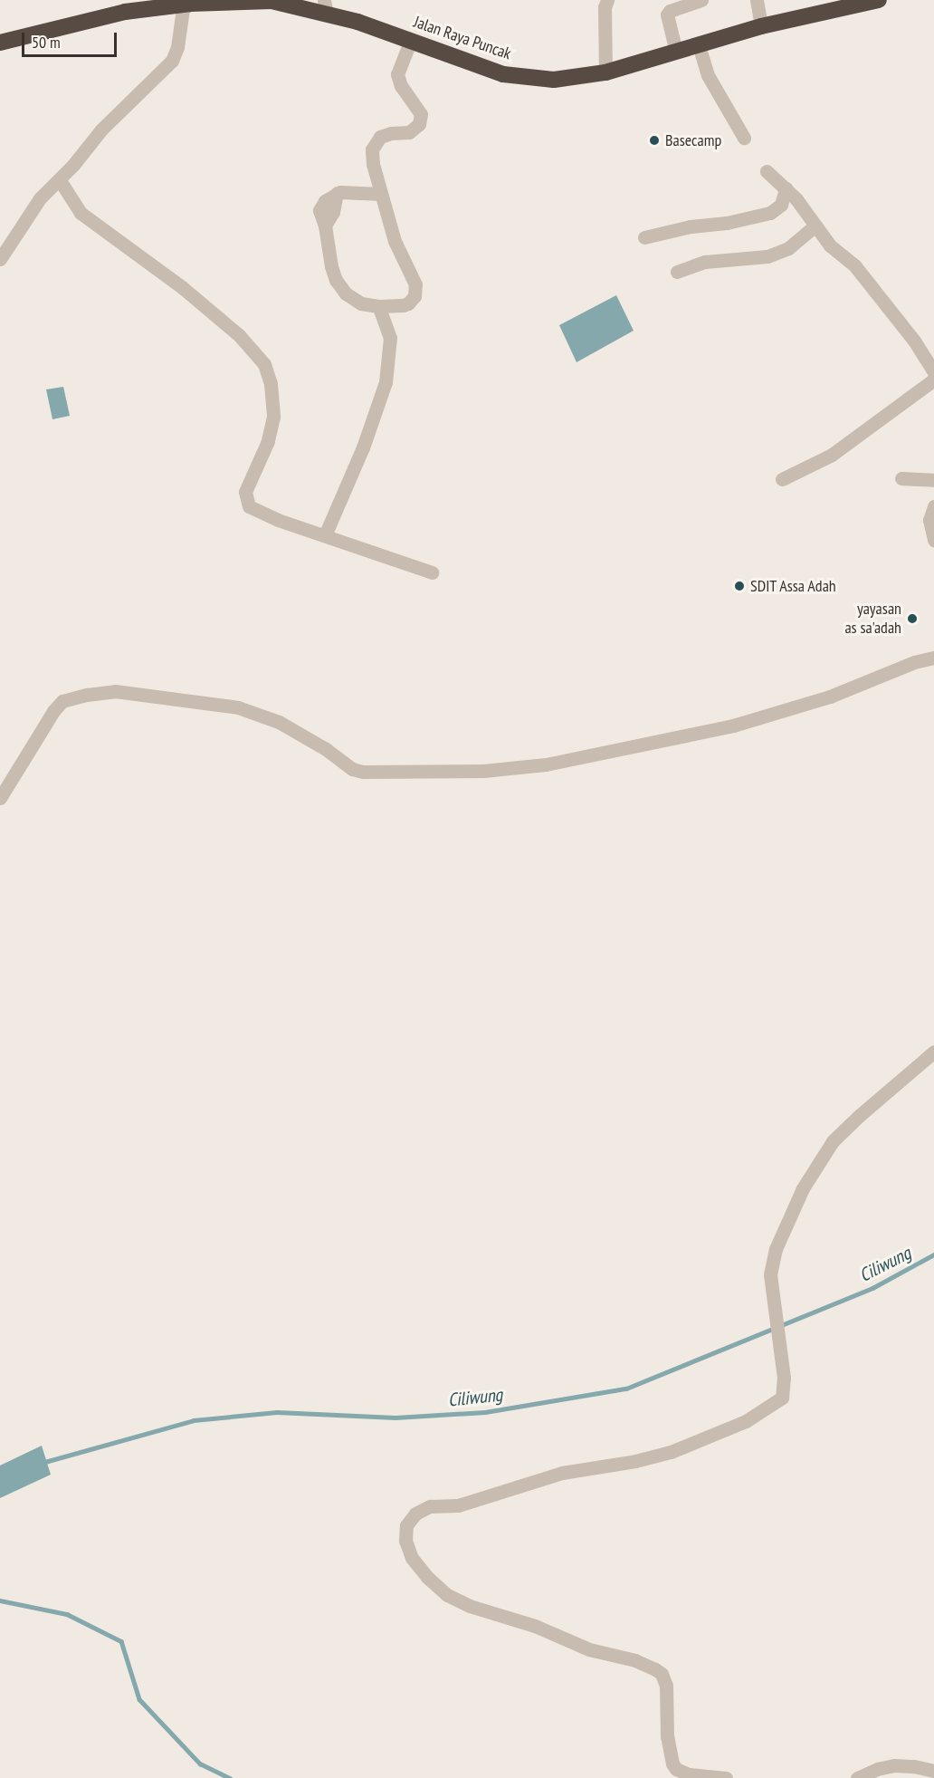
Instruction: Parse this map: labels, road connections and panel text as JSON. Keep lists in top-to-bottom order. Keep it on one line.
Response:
{"streets":{"highway":["Jalan Raya Puncak"]},"water":["Ciliwung"],"places":["Basecamp","SDIT Assa Adah","yayasan as sa'adah"],"scale_bar":"50 m"}
